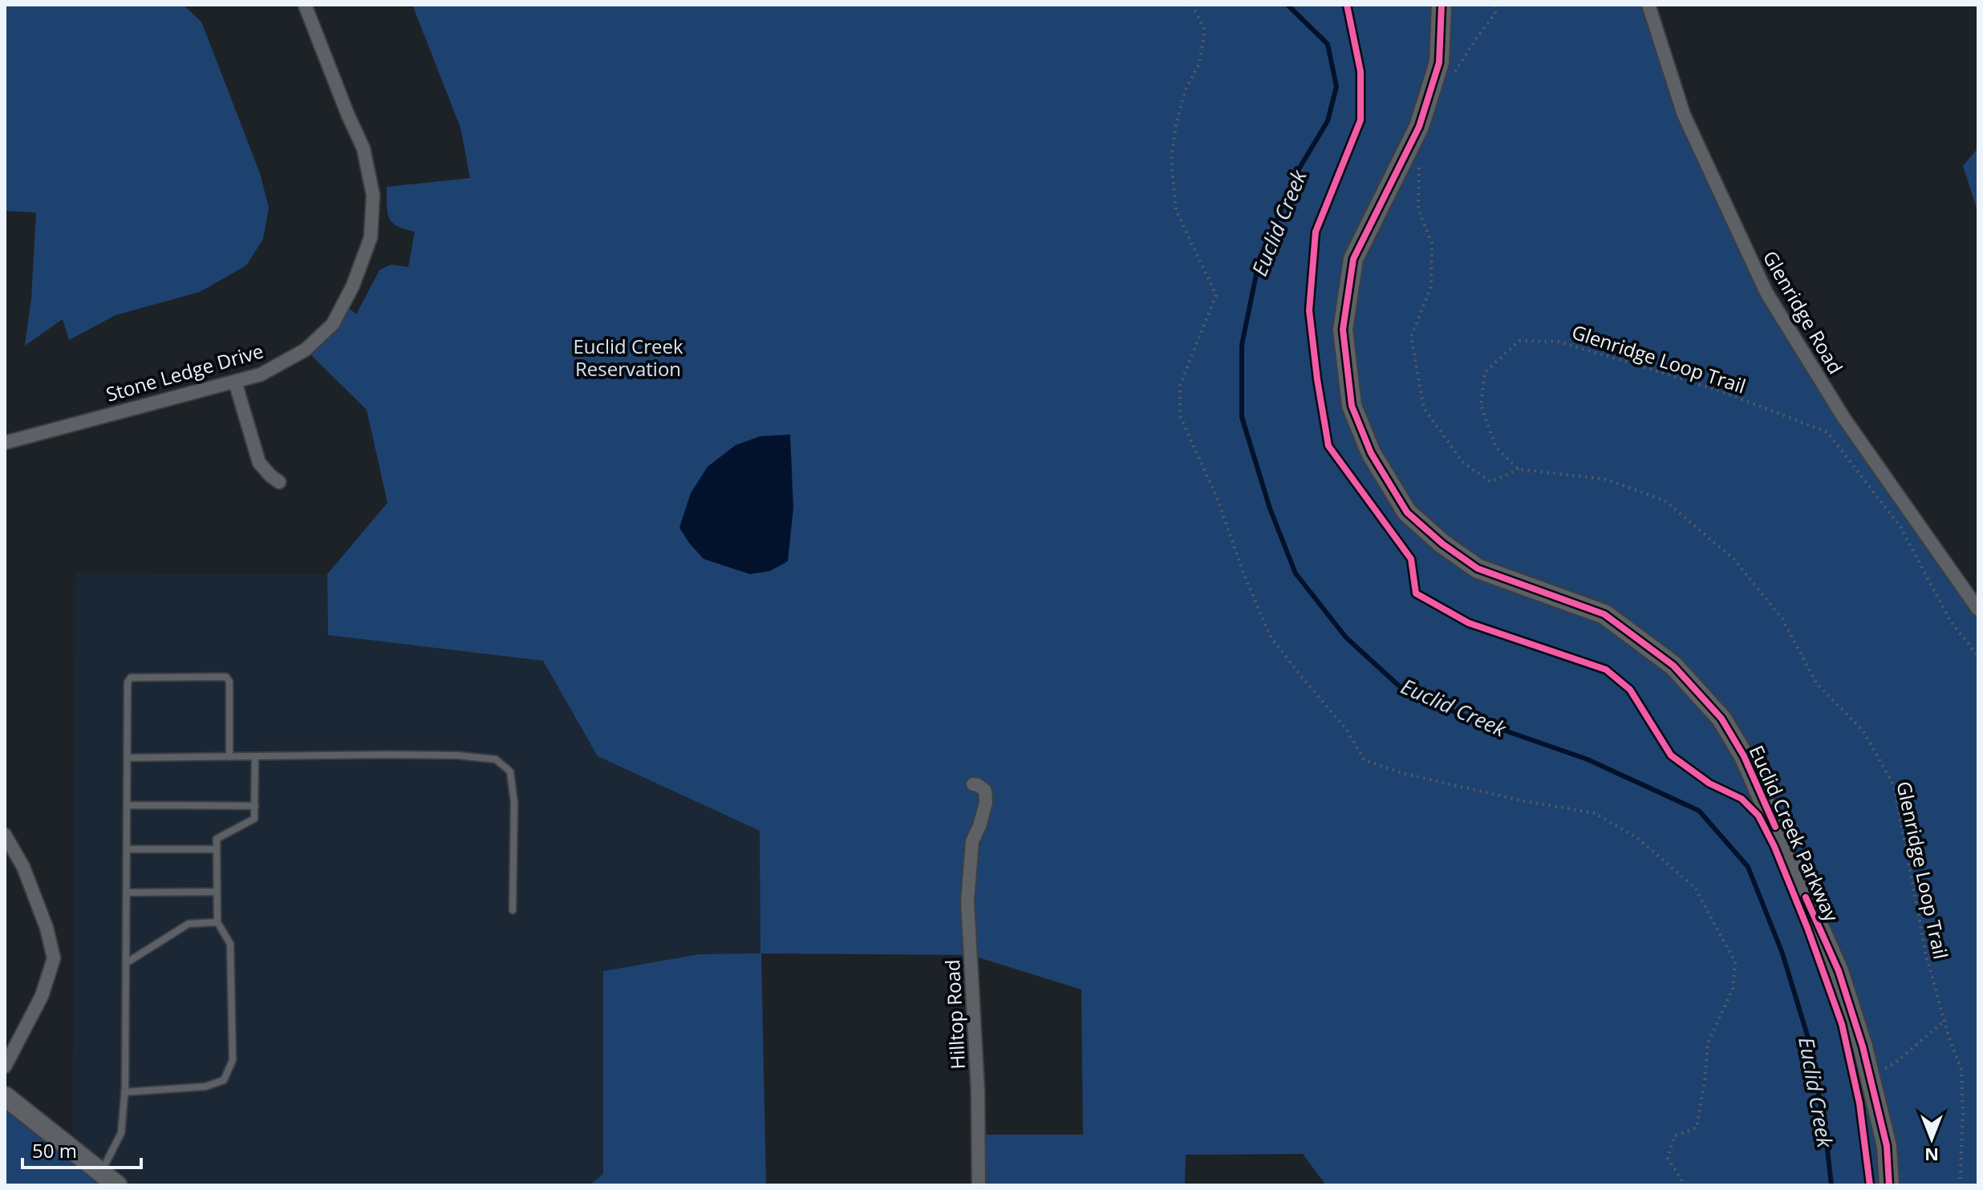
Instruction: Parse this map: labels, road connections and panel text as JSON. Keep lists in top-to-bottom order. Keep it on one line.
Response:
{"streets":{"street":["Glenridge Road","Stone Ledge Drive","Euclid Creek Parkway","Hilltop Road"],"path":["Glenridge Loop Trail"]},"water":["Euclid Creek"],"parks":["Euclid Creek Reservation"],"scale_bar":"50 m","north":"bottom"}
